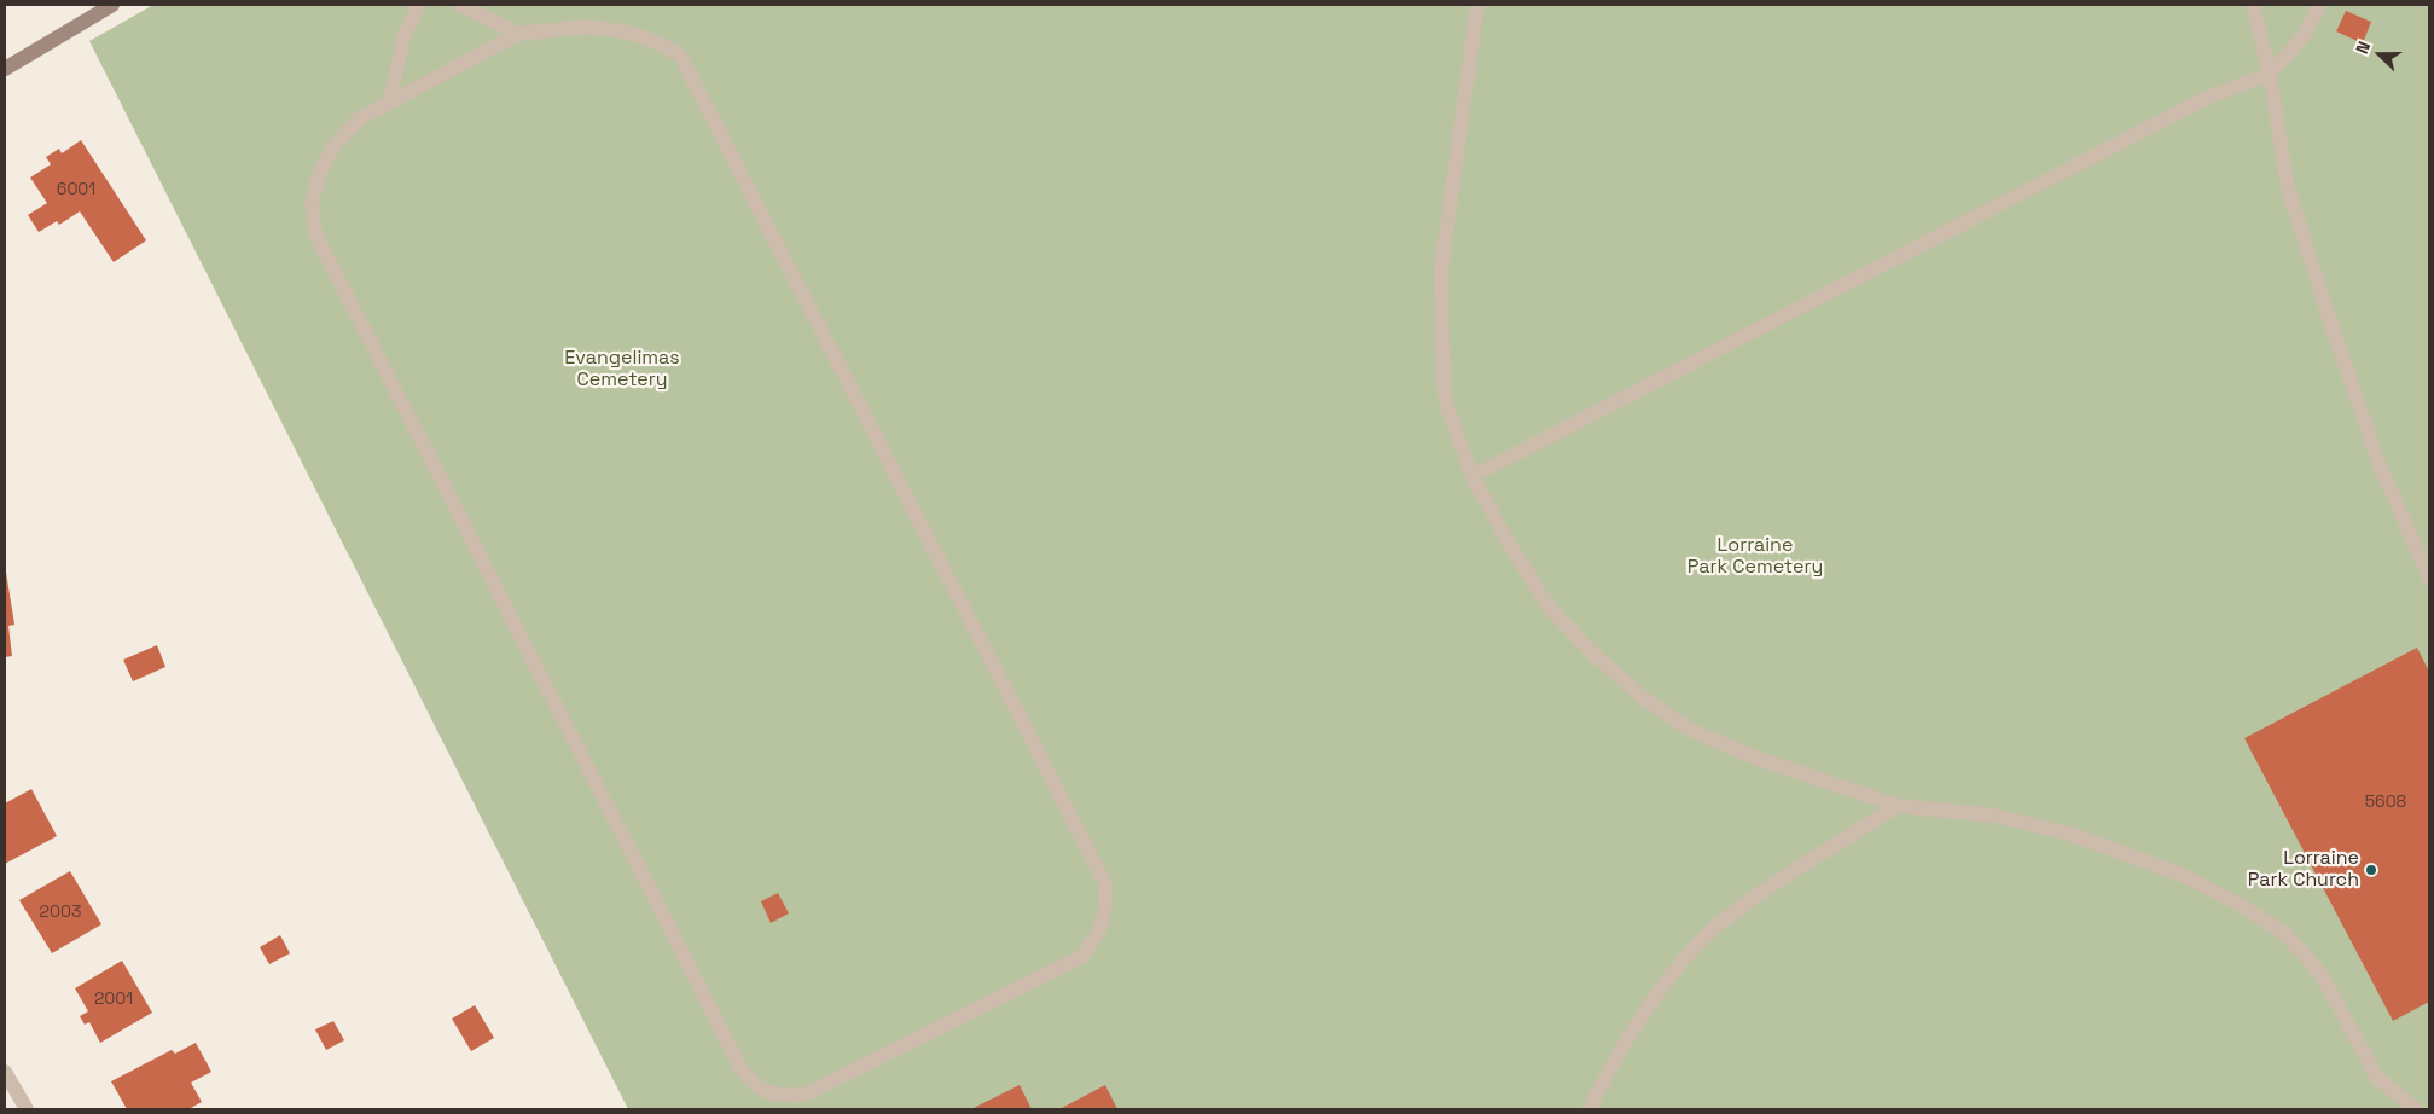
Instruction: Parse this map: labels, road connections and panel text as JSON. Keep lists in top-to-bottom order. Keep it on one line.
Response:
{"parks":["Evangelimas Cemetery","Lorraine Park Cemetery"],"places":["Lorraine Park Church"],"house_numbers":["6001","5608","2003","2001"],"north":"left"}
